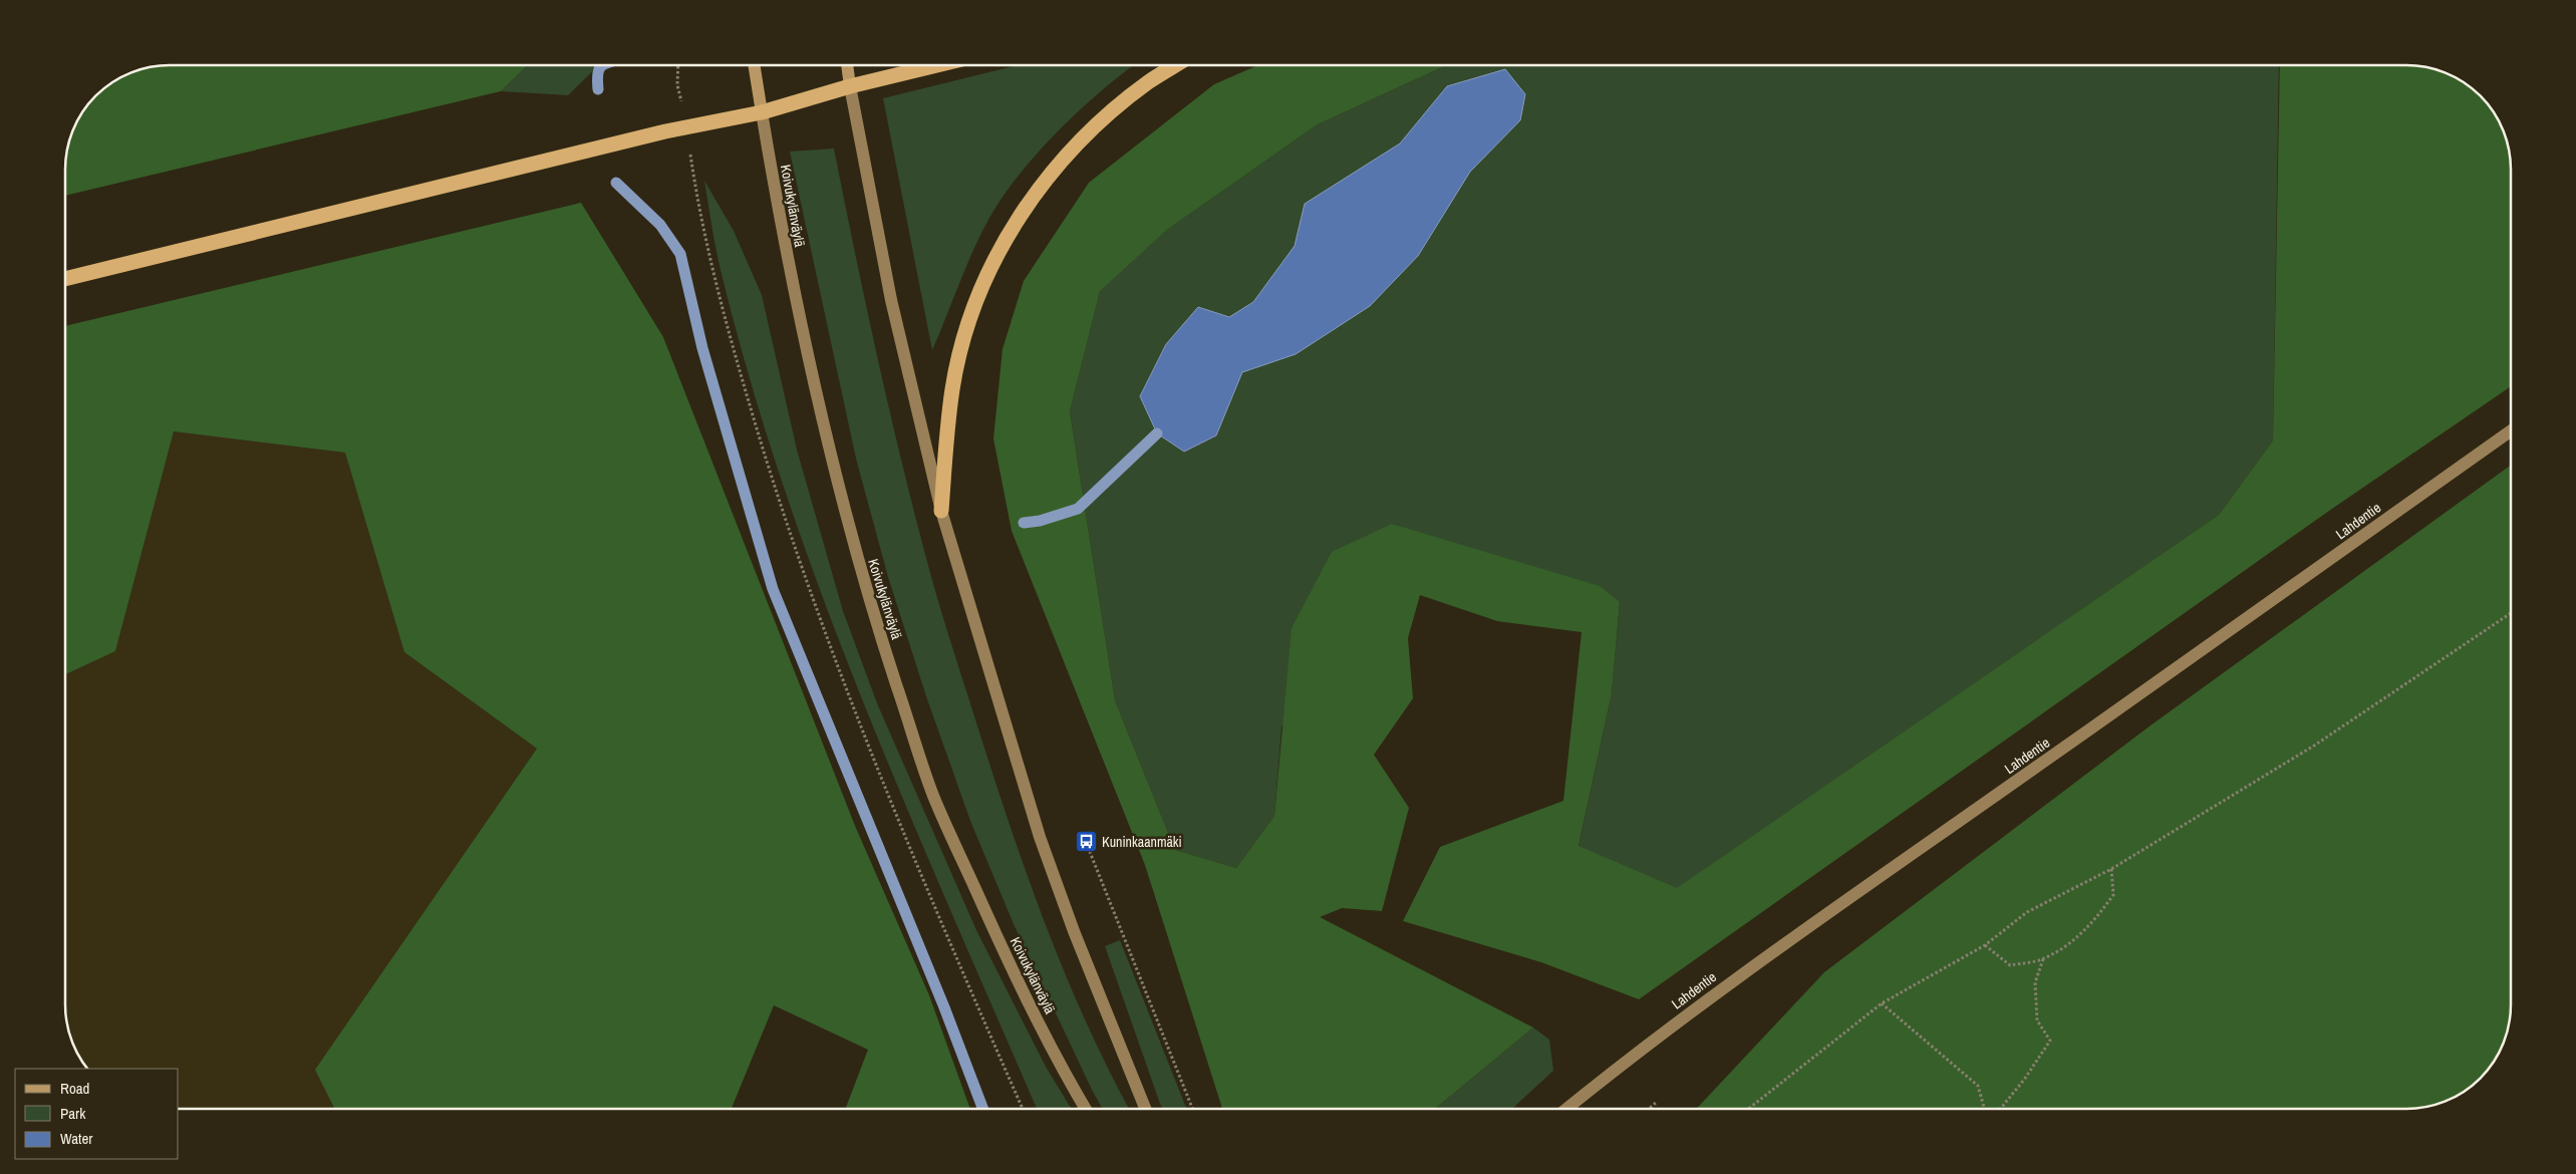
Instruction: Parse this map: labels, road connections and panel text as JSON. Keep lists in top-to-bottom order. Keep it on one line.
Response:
{"streets":{"main road":["Koivukylänväylä","Lahdentie"]},"places":{"bus stop":["Kuninkaanmäki"]},"legend":["Road","Park","Water"]}
